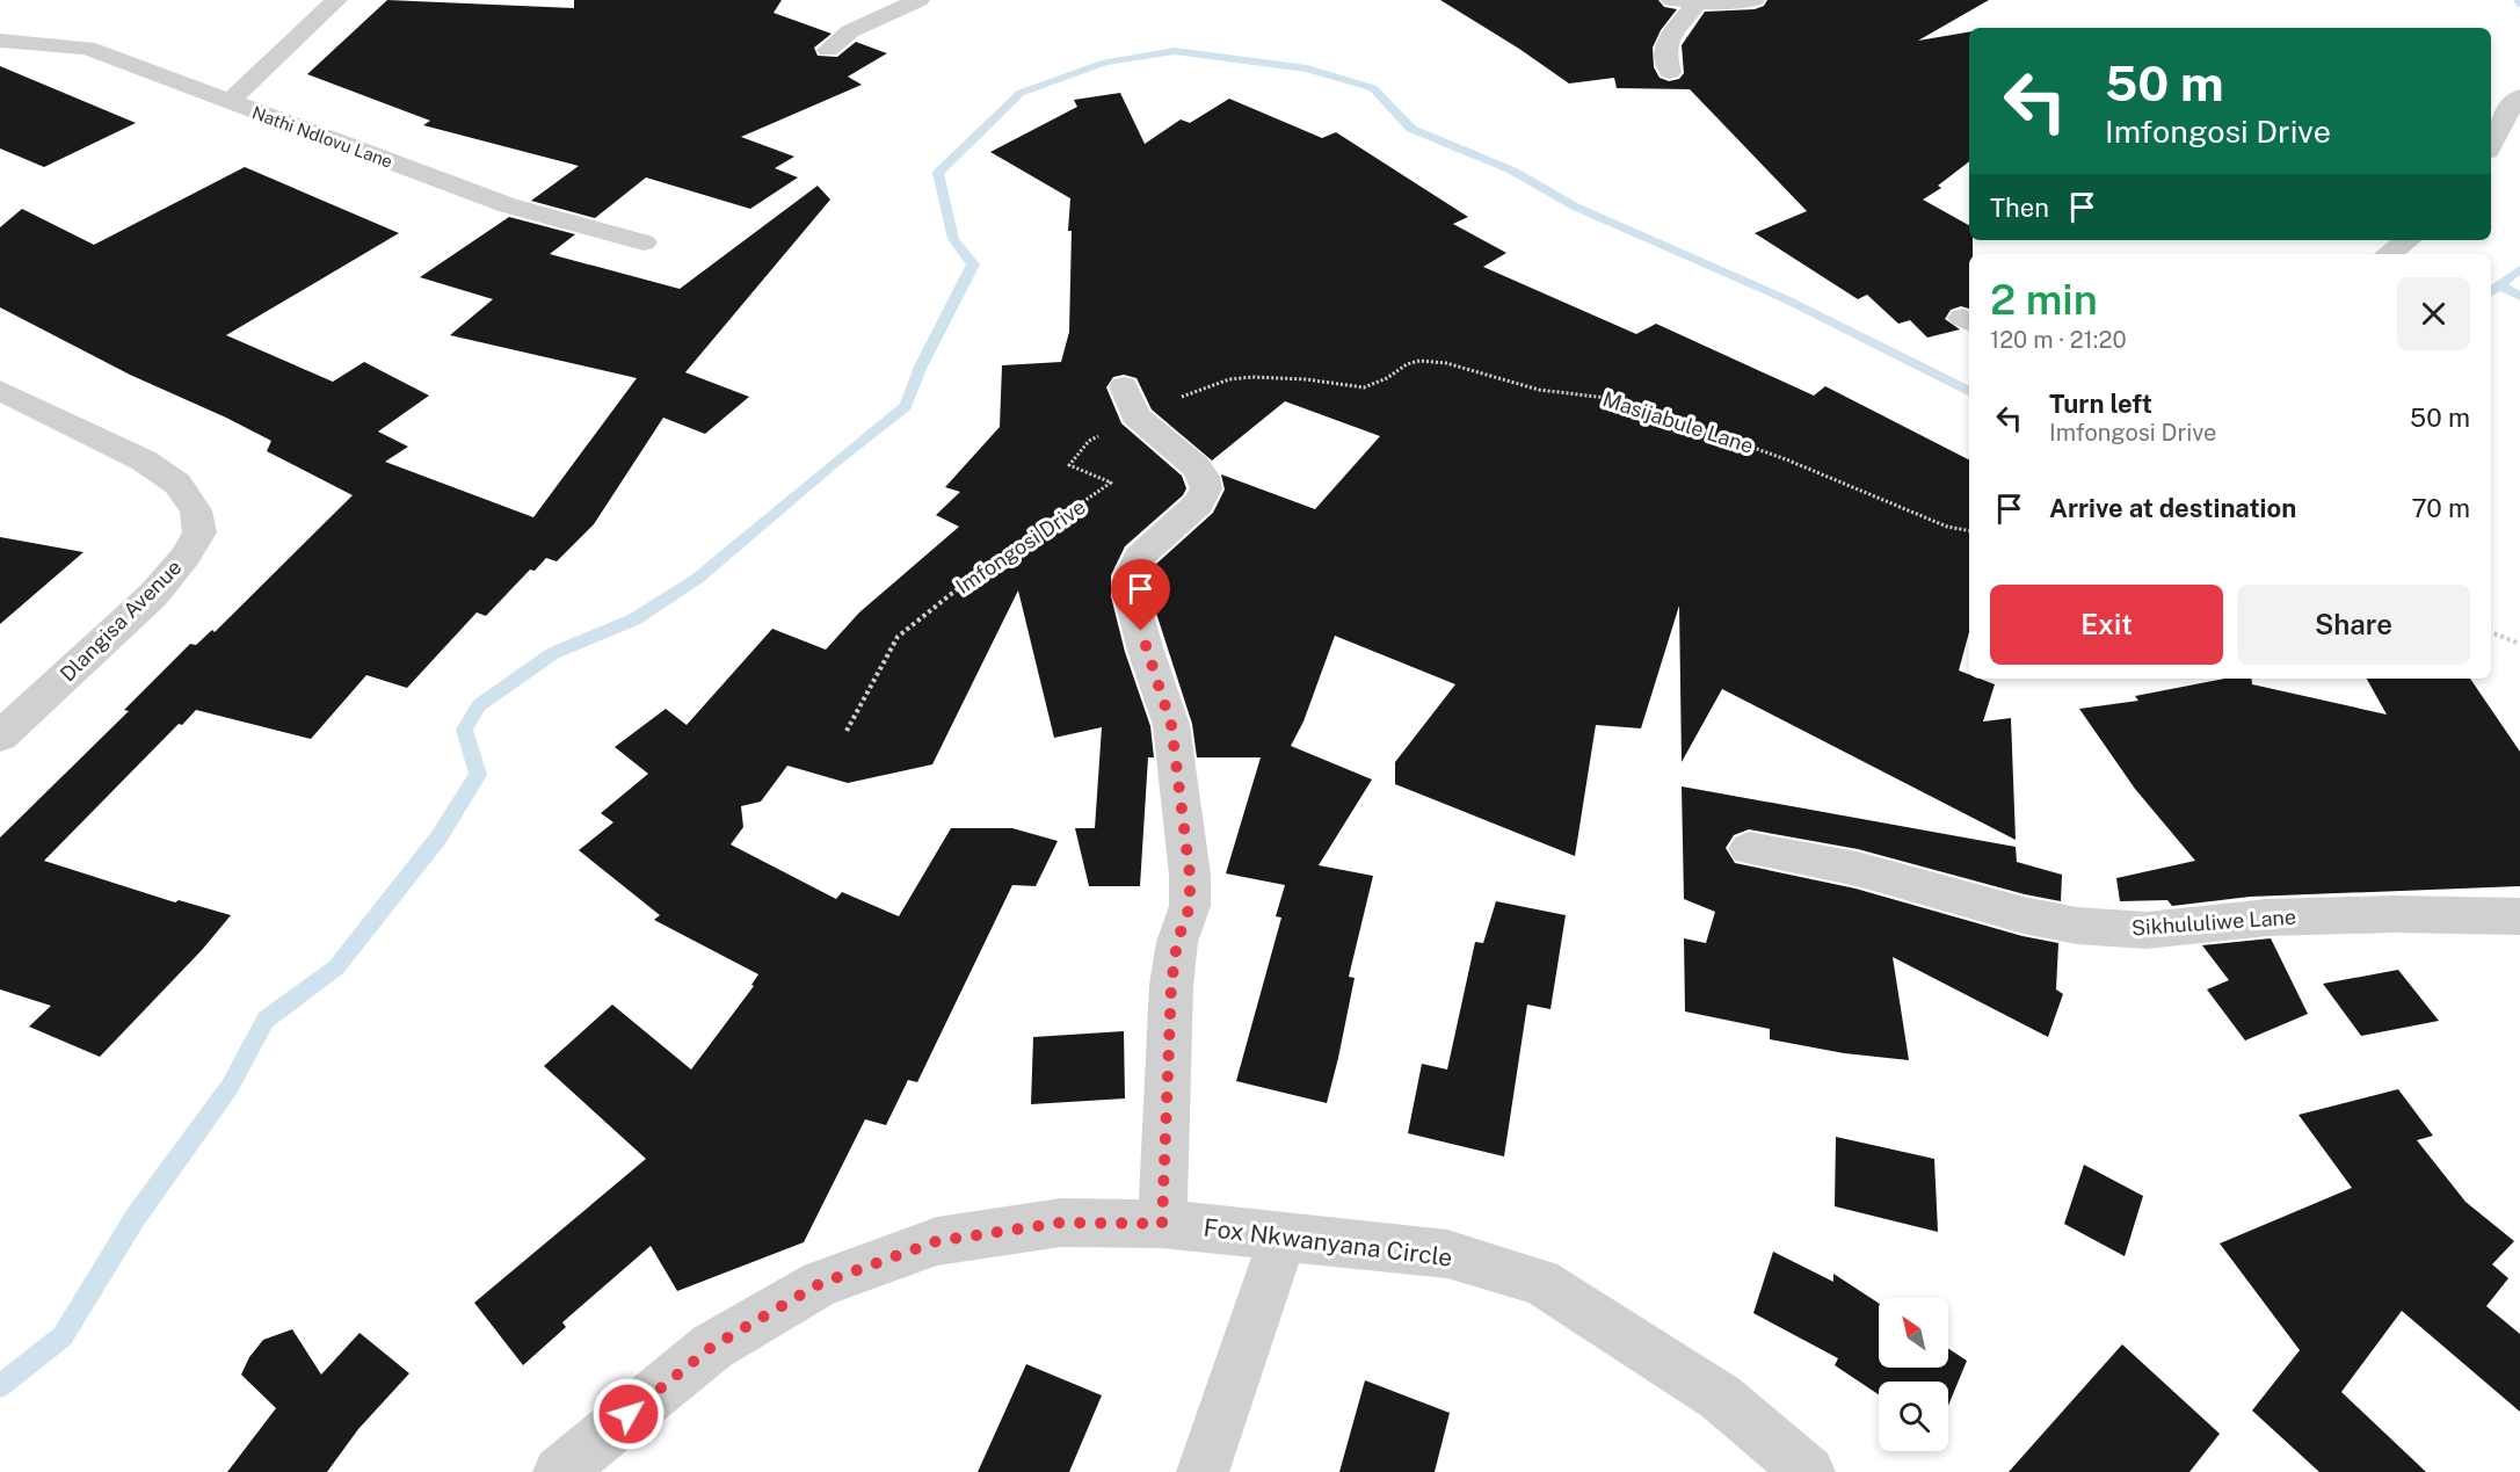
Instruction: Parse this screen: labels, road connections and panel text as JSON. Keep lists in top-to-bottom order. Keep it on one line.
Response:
{"streets":{"street":["Nathi Ndlovu Lane","Dlangisa Avenue","Sikhululiwe Lane","Fox Nkwanyana Circle"],"path":["Masijabule Lane","Imfongosi Drive"]},"crossings":[["Masijabule Lane","Imfongosi Drive"]],"north":"top left","page":{"turn":["50 m","Imfongosi Drive"],"then":"Then","heading":["2 min","120 m · 21:20"],"list":[{"name":"Turn left","note":"Imfongosi Drive","value":"50 m"},{"name":"Arrive at destination","value":"70 m"}],"buttons":["Exit","Share"]}}
